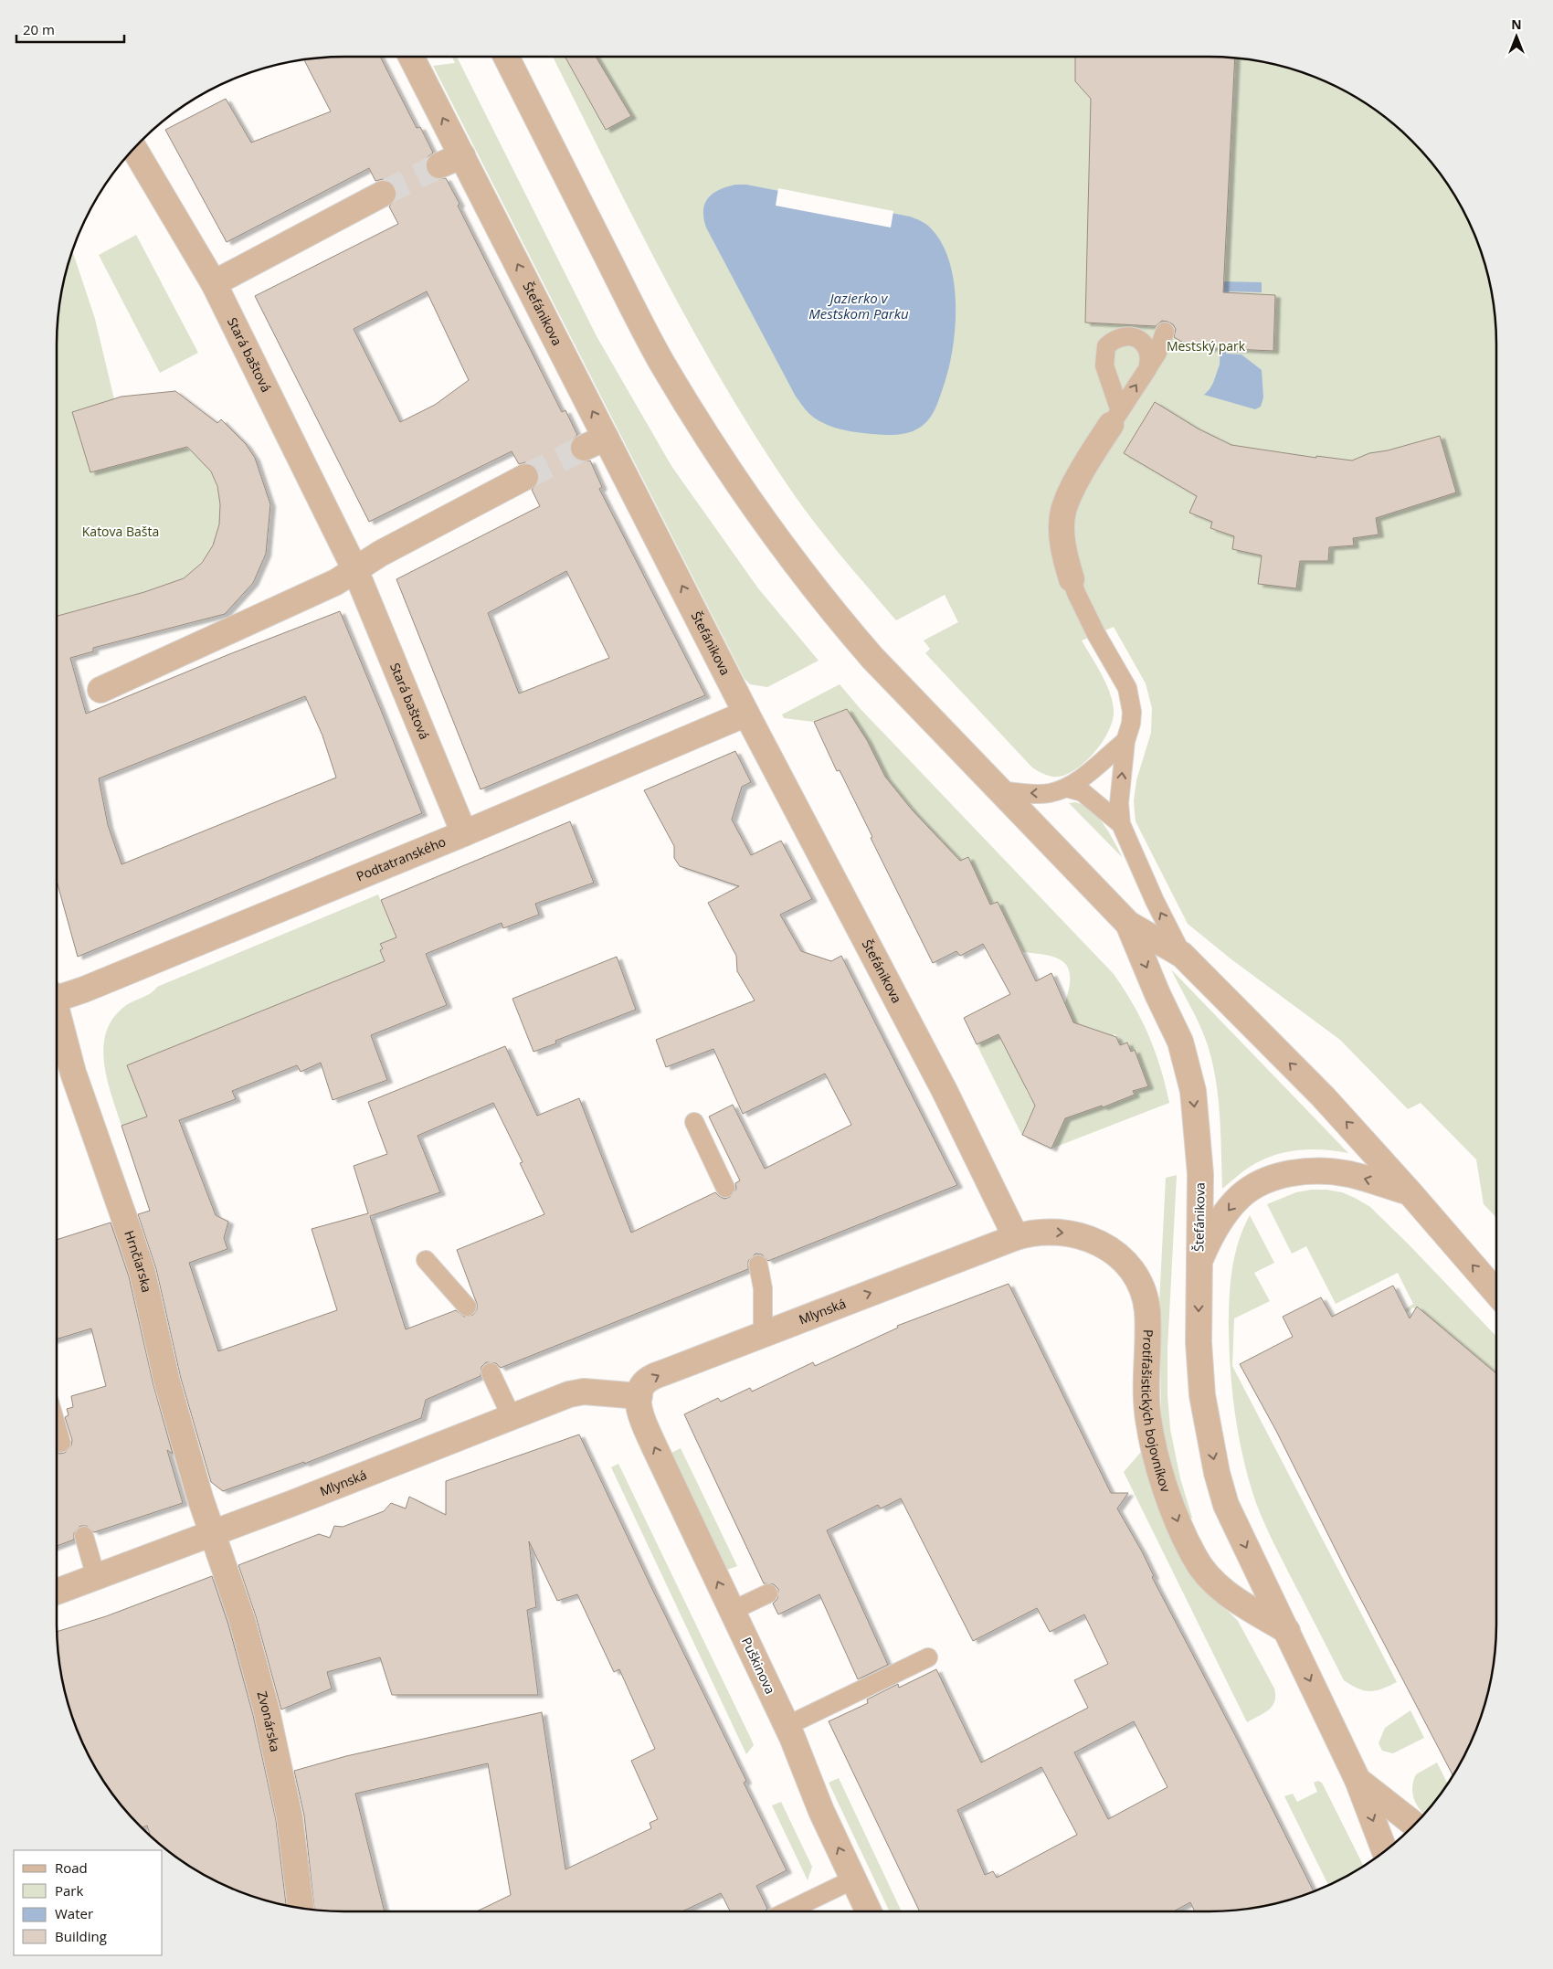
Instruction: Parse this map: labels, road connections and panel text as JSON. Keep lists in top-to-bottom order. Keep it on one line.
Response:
{"streets":{"street":["Štefánikova","Stará baštová","Podtatranského","Hrnčiarska","Mlynská","Protifašistických bojovníkov","Puškinova","Zvonárska"]},"crossings":[["Štefánikova","Podtatranského"],["Štefánikova","Mlynská"],["Štefánikova","Protifašistických bojovníkov"],["Stará baštová","Podtatranského"],["Hrnčiarska","Mlynská"],["Hrnčiarska","Zvonárska"],["Mlynská","Protifašistických bojovníkov"],["Mlynská","Puškinova"],["Mlynská","Zvonárska"]],"one_way":["Mlynská","Puškinova"],"water":["Jazierko v Mestskom Parku"],"parks":["Mestský park","Katova Bašta"],"legend":["Road","Park","Water","Building"],"scale_bar":"20 m","north":"top"}
